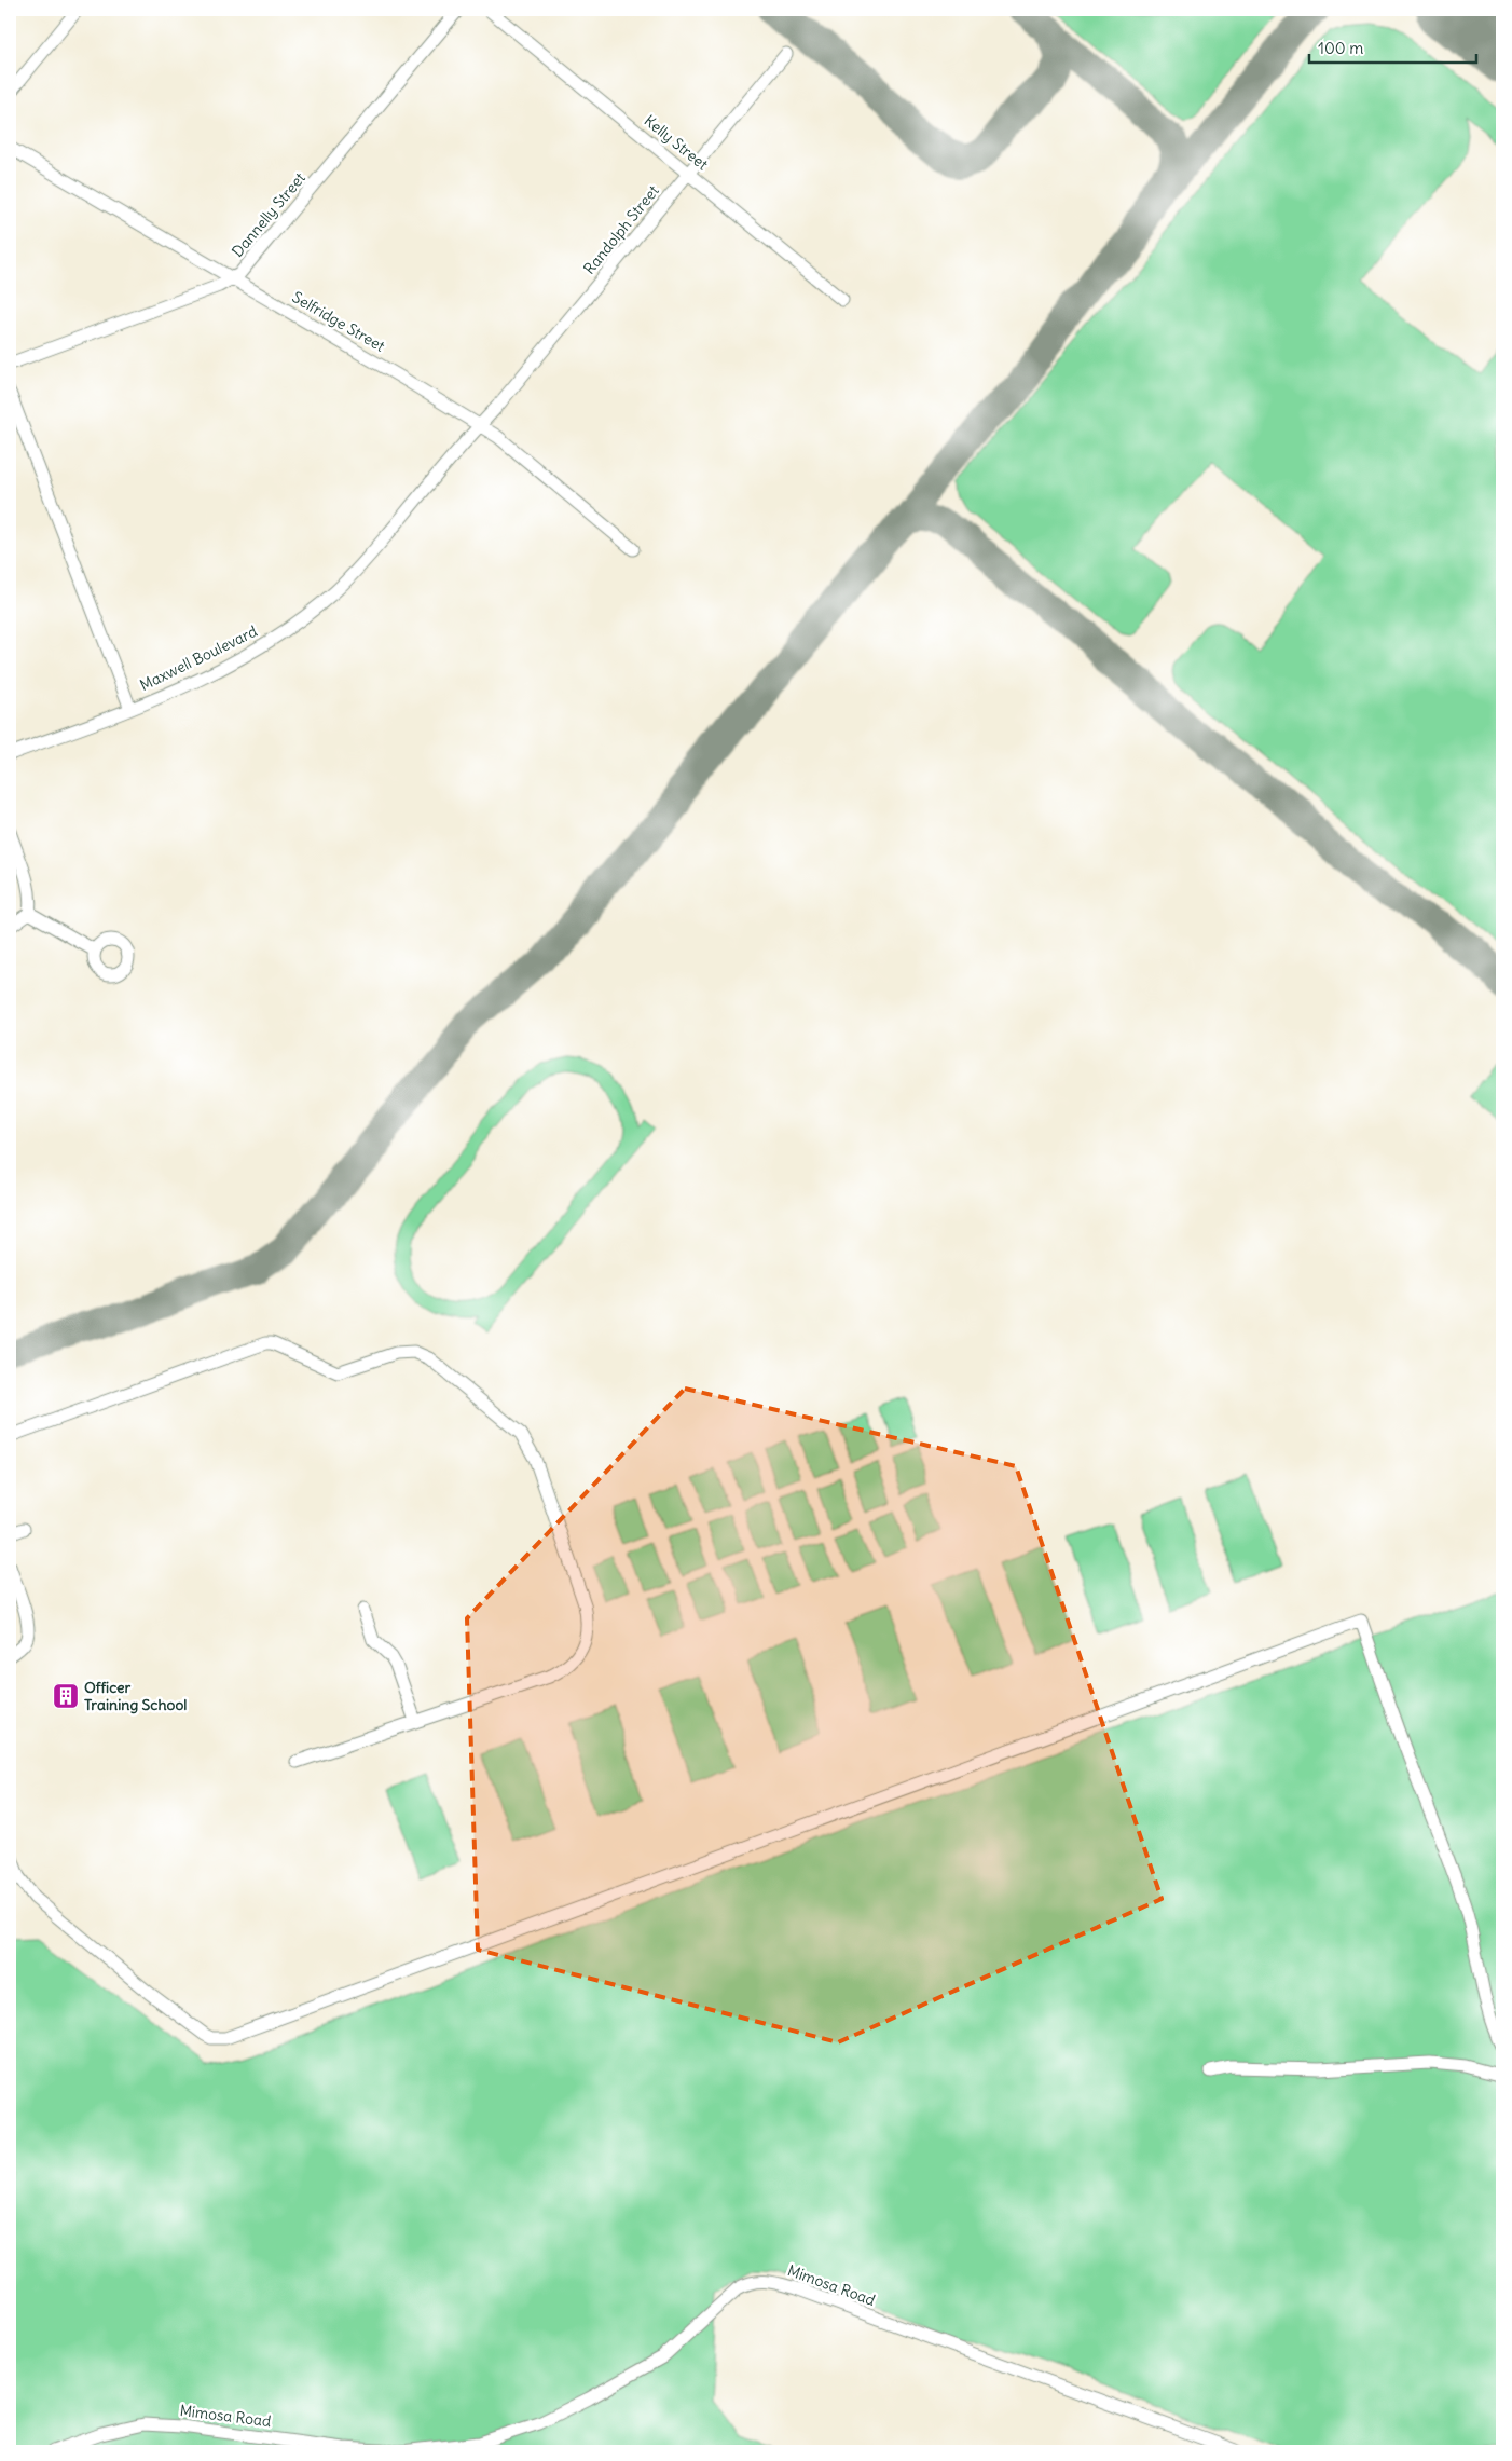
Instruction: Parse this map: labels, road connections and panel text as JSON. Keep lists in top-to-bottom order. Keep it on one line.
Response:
{"streets":{"street":["Kelly Street","Dannelly Street","Randolph Street","Selfridge Street","Maxwell Boulevard","Mimosa Road"]},"crossings":[["Kelly Street","Randolph Street"],["Dannelly Street","Selfridge Street"],["Randolph Street","Selfridge Street"],["Randolph Street","Maxwell Boulevard"],["Selfridge Street","Maxwell Boulevard"]],"places":{"building":["Officer Training School"]},"scale_bar":"100 m"}
